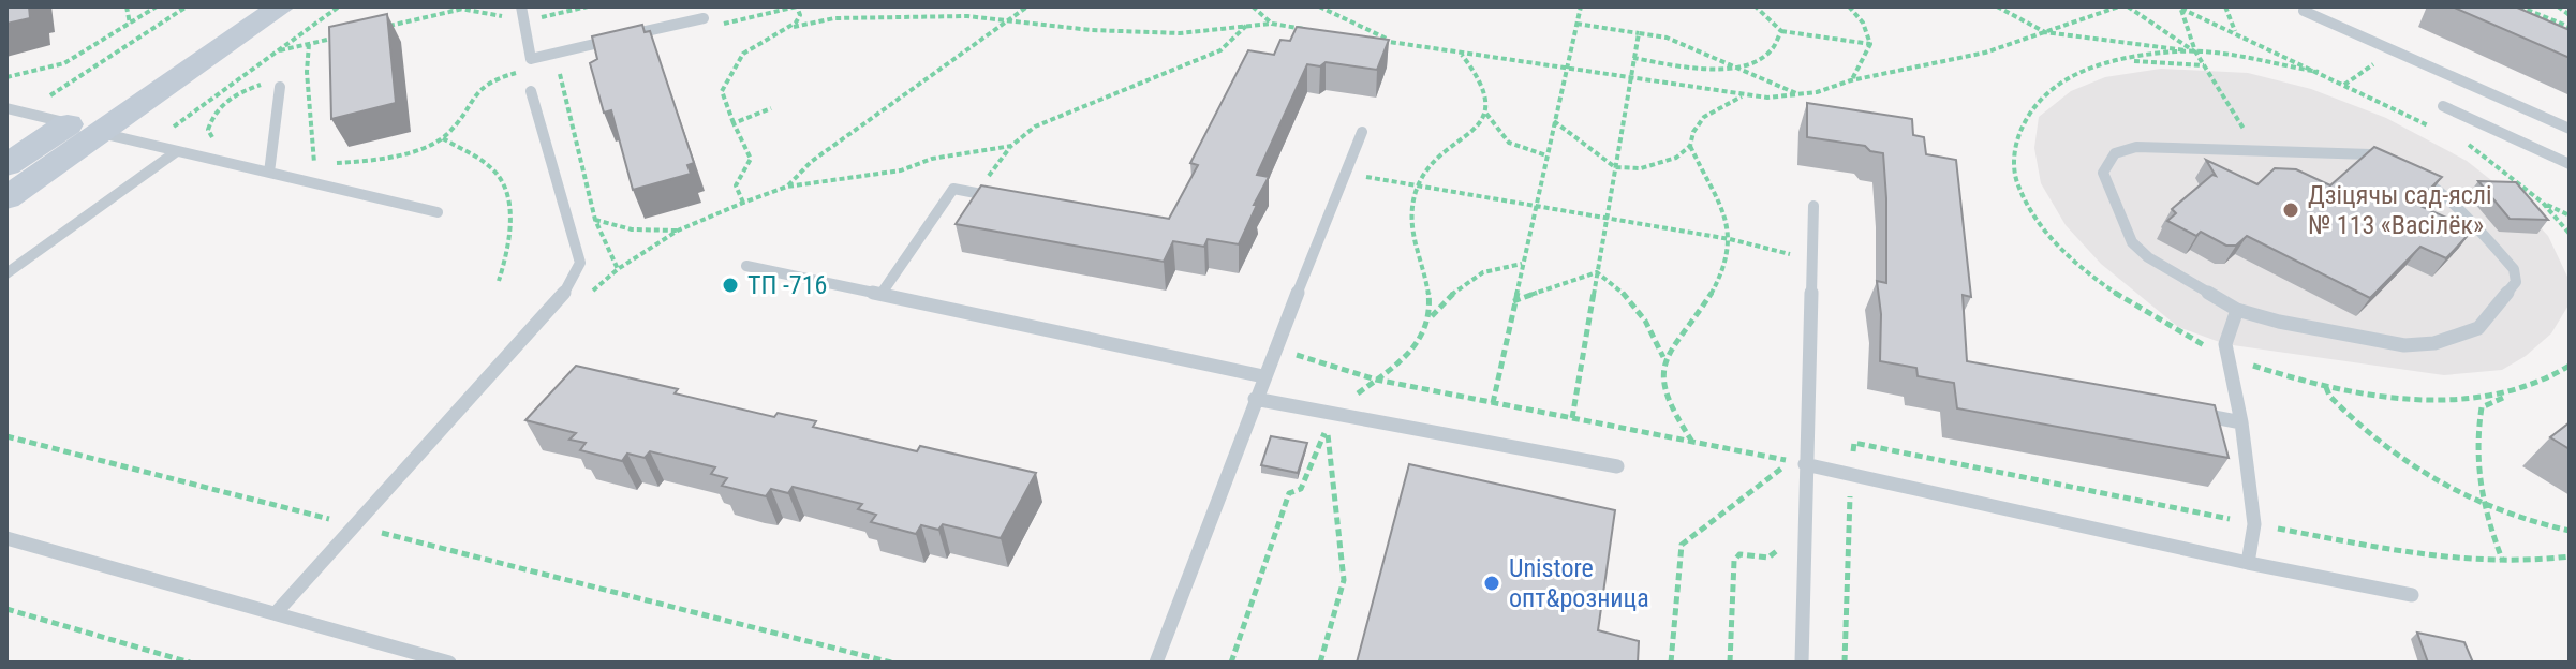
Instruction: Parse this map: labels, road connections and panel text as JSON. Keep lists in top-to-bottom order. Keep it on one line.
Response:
{"places":["Дзіцячы сад-яслі № 113 «Васілёк»","ТП -716","Unistore опт&розница"]}
